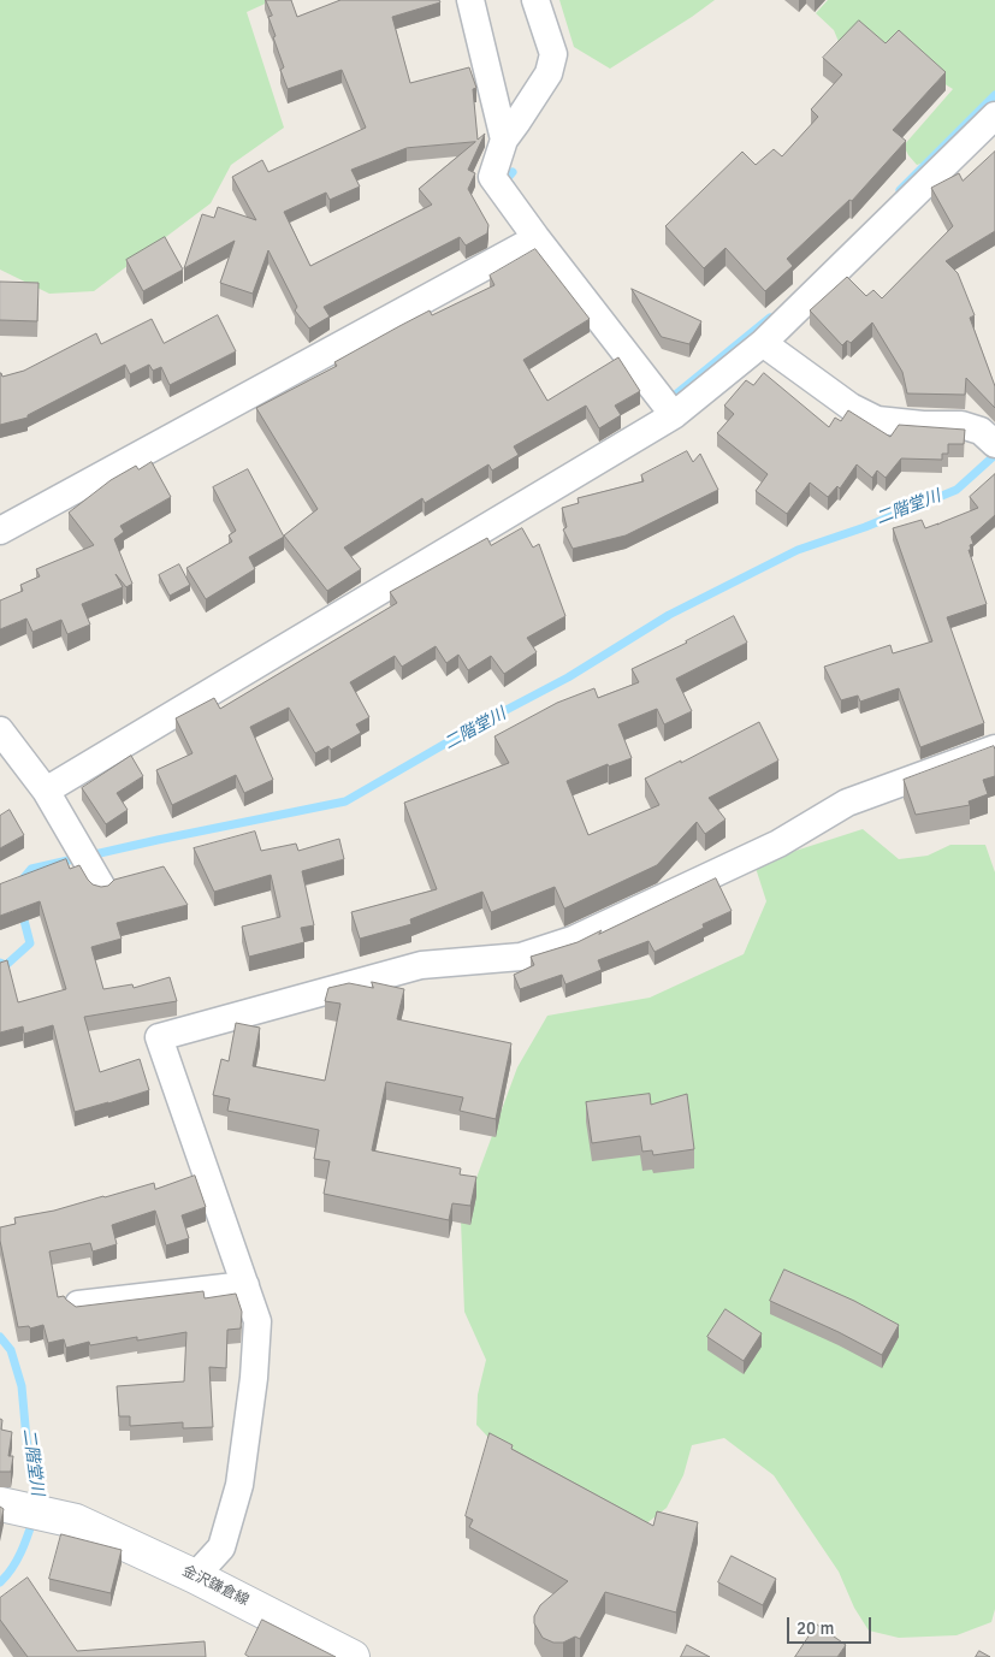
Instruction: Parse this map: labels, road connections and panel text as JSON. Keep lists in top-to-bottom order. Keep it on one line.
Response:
{"streets":{"main road":["金沢鎌倉線"]},"water":["二階堂川"],"scale_bar":"20 m"}
